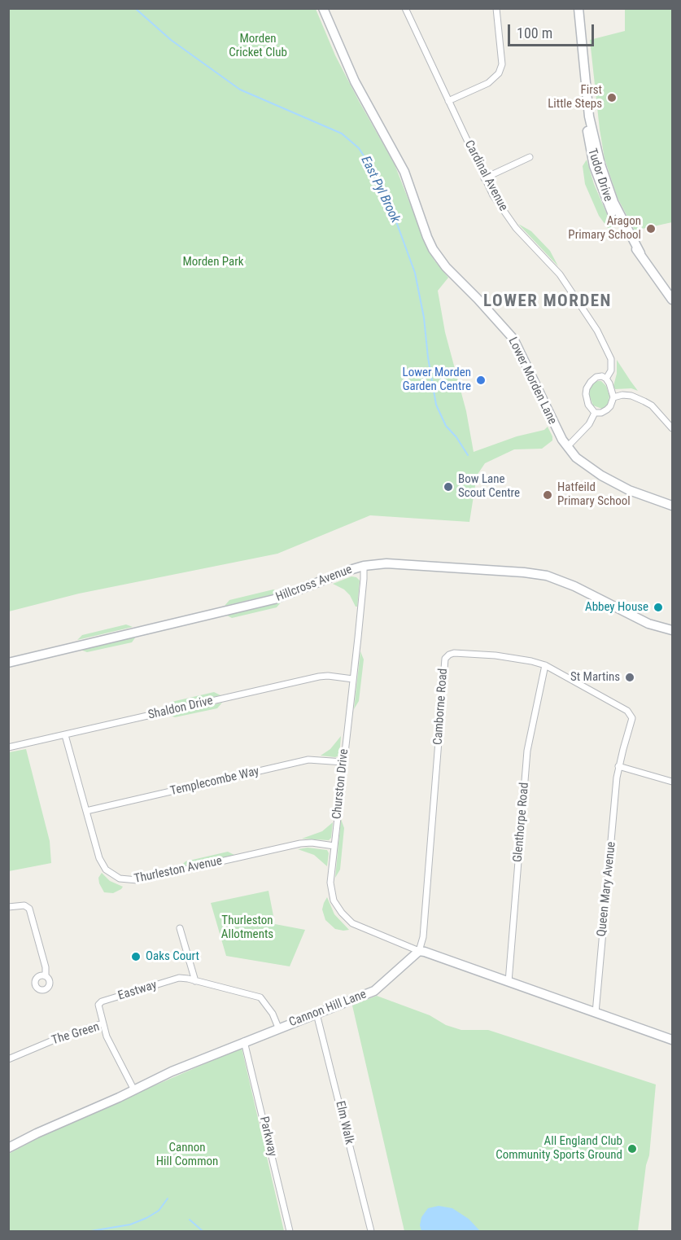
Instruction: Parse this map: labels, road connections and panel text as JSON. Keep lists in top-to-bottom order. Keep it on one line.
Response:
{"streets":{"street":["Tudor Drive","Cardinal Avenue","Lower Morden Lane","Hillcross Avenue","Camborne Road","Shaldon Drive","Templecombe Way","Churston Drive","Glenthorpe Road","Thurleston Avenue","Queen Mary Avenue","Eastway","Cannon Hill Lane","The Green","Elm Walk","Parkway"]},"crossings":[["Hillcross Avenue","Churston Drive"],["Camborne Road","Churston Drive"],["Camborne Road","Glenthorpe Road"],["Camborne Road","Queen Mary Avenue"],["Camborne Road","Cannon Hill Lane"],["Shaldon Drive","Churston Drive"],["Shaldon Drive","Thurleston Avenue"],["Templecombe Way","Churston Drive"],["Templecombe Way","Thurleston Avenue"],["Churston Drive","Thurleston Avenue"],["Churston Drive","Cannon Hill Lane"],["Eastway","Cannon Hill Lane"],["Eastway","The Green"],["Cannon Hill Lane","The Green"],["Cannon Hill Lane","Elm Walk"],["Cannon Hill Lane","Parkway"]],"districts":["LOWER MORDEN"],"water":["East Pyl Brook"],"parks":["Morden Cricket Club","Morden Park","Thurleston Allotments","Cannon Hill Common"],"places":["First Little Steps","Aragon Primary School","Lower Morden Garden Centre","Bow Lane Scout Centre","Hatfeild Primary School","Abbey House","St Martins","Oaks Court","All England Club Community Sports Ground"],"scale_bar":"100 m"}
